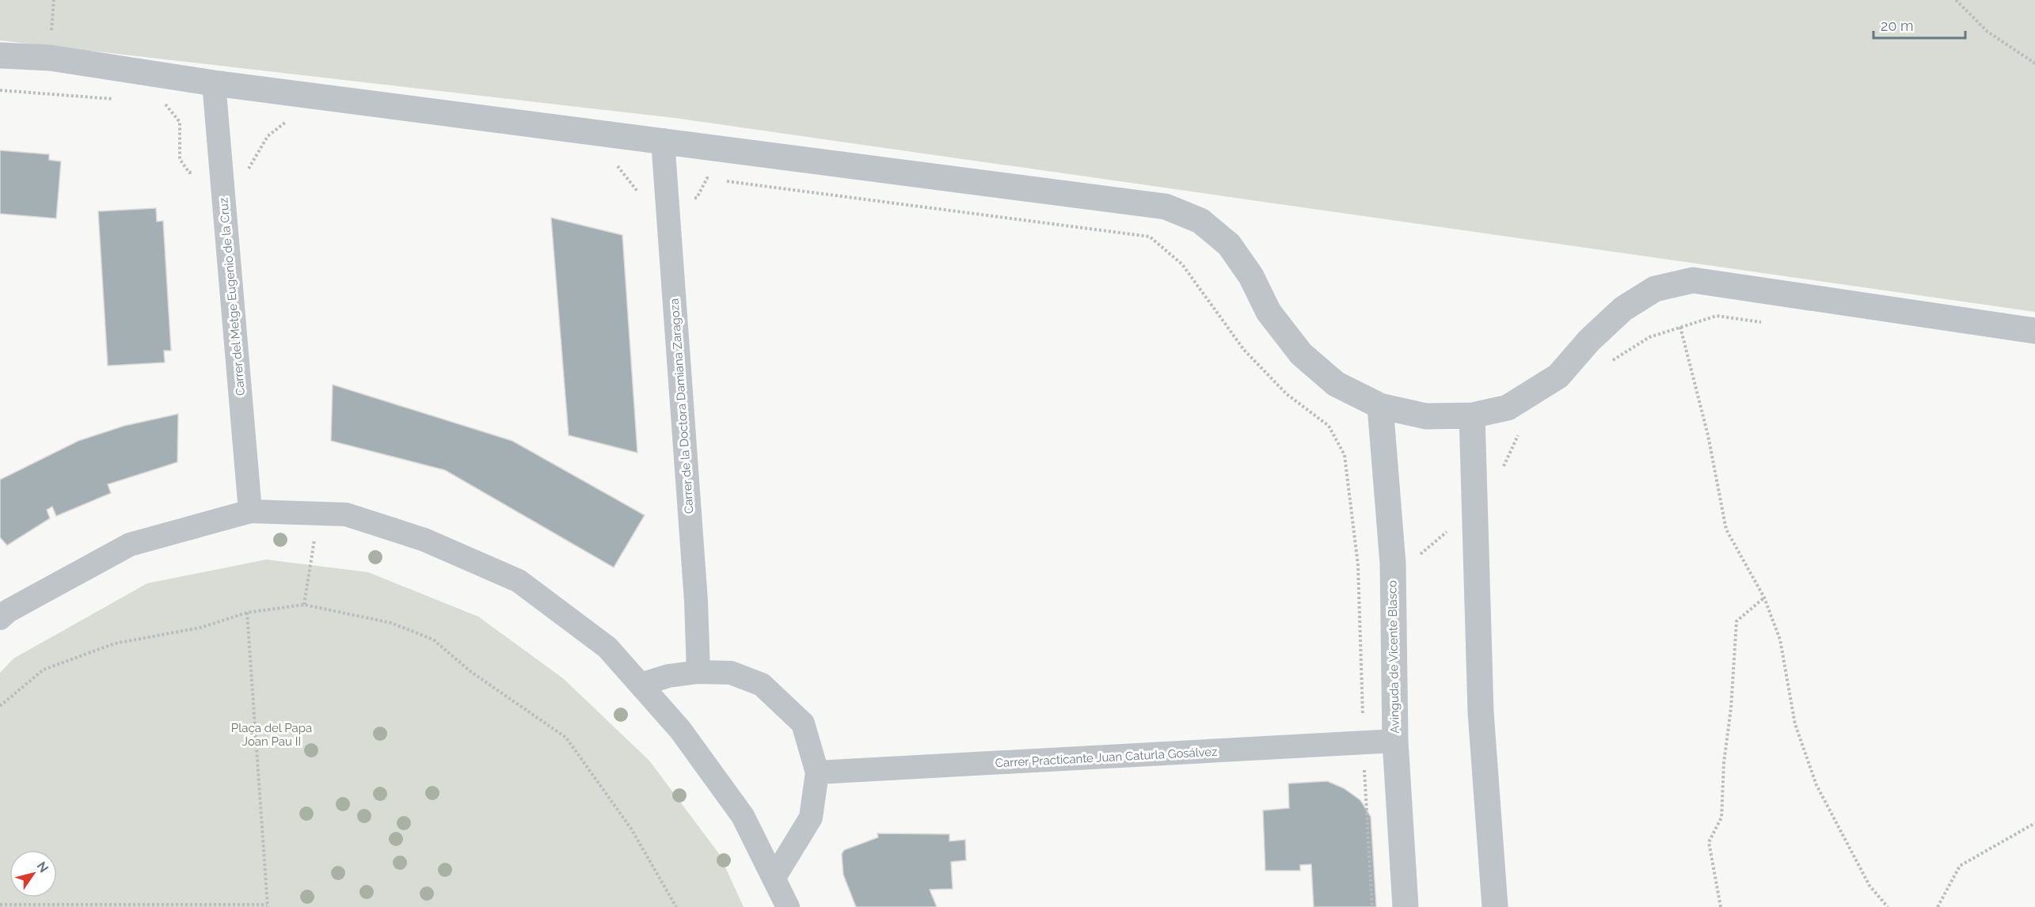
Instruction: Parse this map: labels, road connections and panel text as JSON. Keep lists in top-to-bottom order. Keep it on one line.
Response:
{"streets":{"street":["Carrer del Metge Eugenio de la Cruz","Carrer de la Doctora Damiana Zaragoza","Avinguda de Vicente Blasco","Carrer Practicante Juan Caturla Gosálvez"]},"crossings":[["Avinguda de Vicente Blasco","Carrer Practicante Juan Caturla Gosálvez"]],"parks":["Plaça del Papa Joan Pau II"],"scale_bar":"20 m","north":"top right"}
